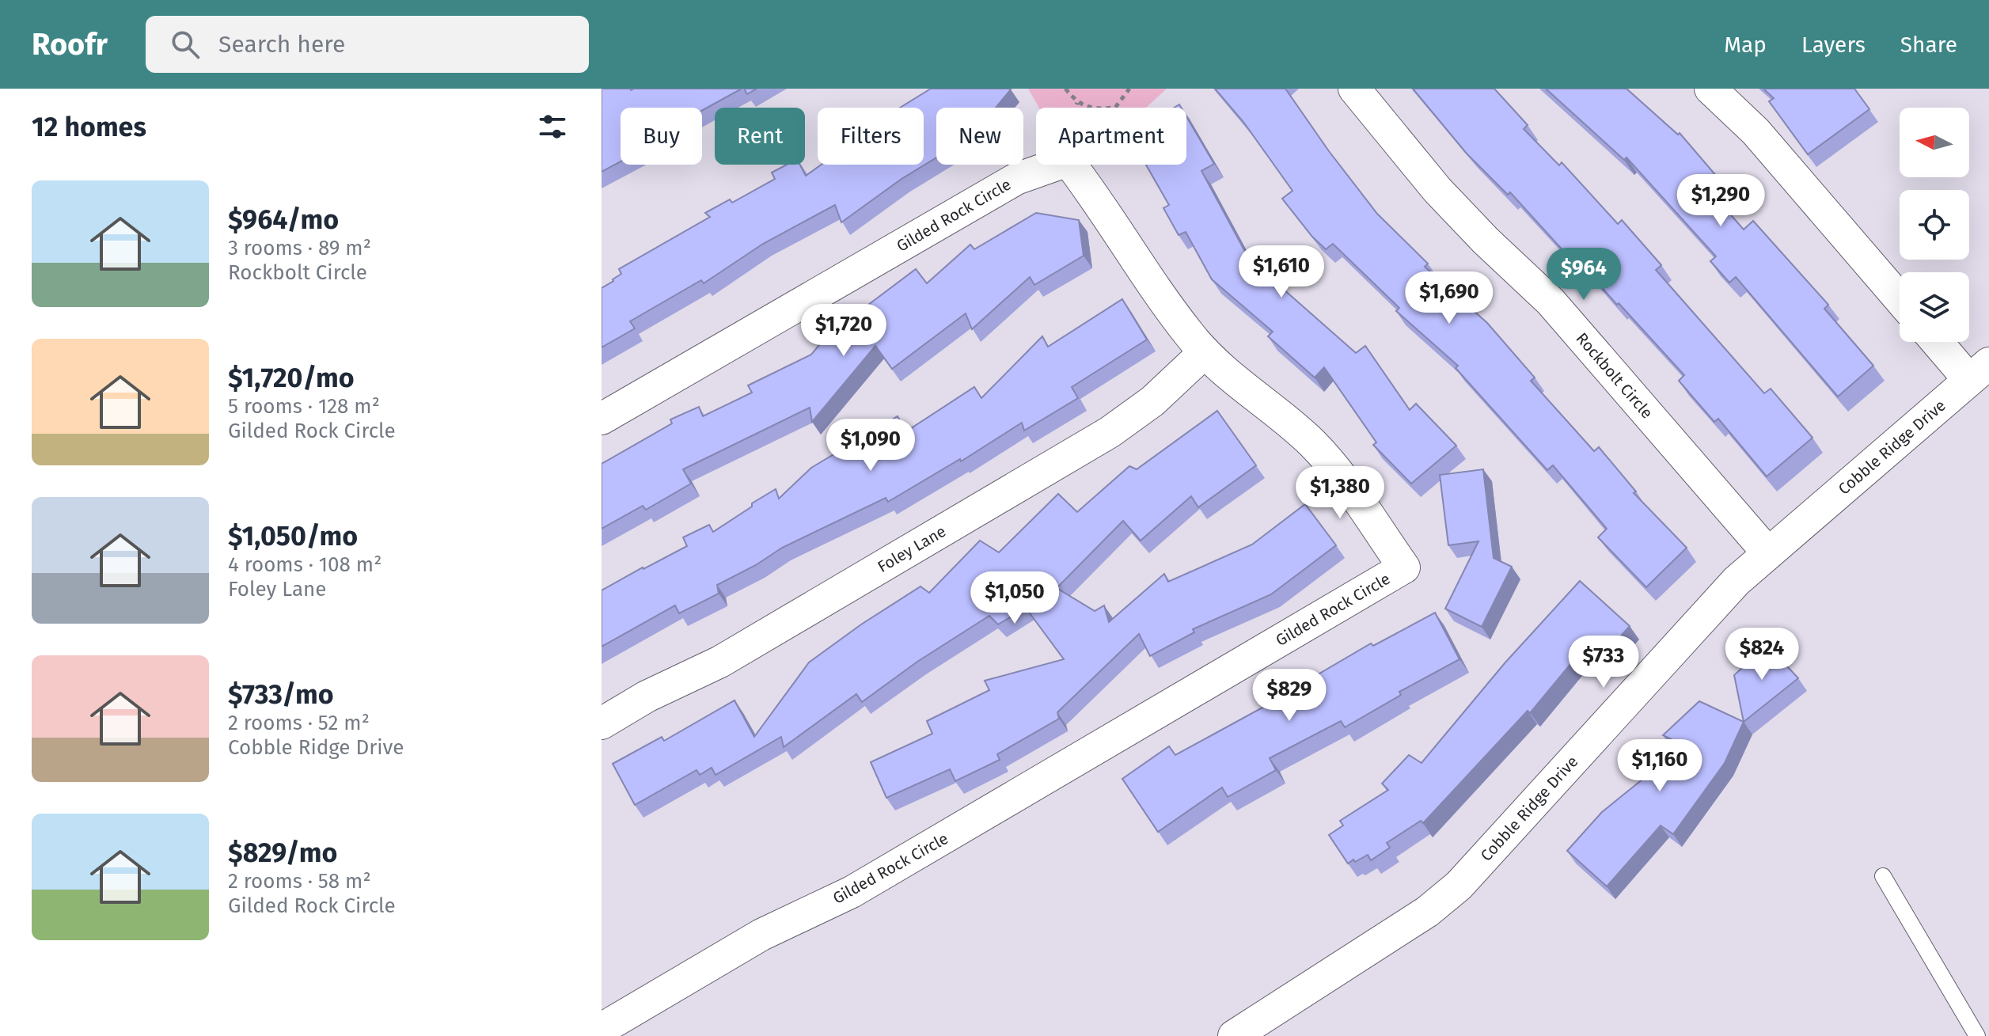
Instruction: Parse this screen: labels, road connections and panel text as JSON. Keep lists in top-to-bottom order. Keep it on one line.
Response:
{"streets":{"street":["Gilded Rock Circle","Rockbolt Circle","Cobble Ridge Drive","Foley Lane"]},"crossings":[["Gilded Rock Circle","Foley Lane"],["Rockbolt Circle","Cobble Ridge Drive"]],"north":"left","page":{"header":"Roofr","search":"Search here","nav":["Map","Layers","Share"],"heading":"12 homes","chip":["Buy","Rent","Filters","New","Apartment"],"list":[{"name":"$964/mo","note":"3 rooms · 89 m² · Rockbolt Circle"},{"name":"$1,720/mo","note":"5 rooms · 128 m² · Gilded Rock Circle"},{"name":"$1,050/mo","note":"4 rooms · 108 m² · Foley Lane"},{"name":"$733/mo","note":"2 rooms · 52 m² · Cobble Ridge Drive"},{"name":"$829/mo","note":"2 rooms · 58 m² · Gilded Rock Circle"}],"price":["$1,290","$1,610","$964","$1,690","$1,720","$1,090","$1,380","$1,050","$824","$733","$829","$1,160"]}}
